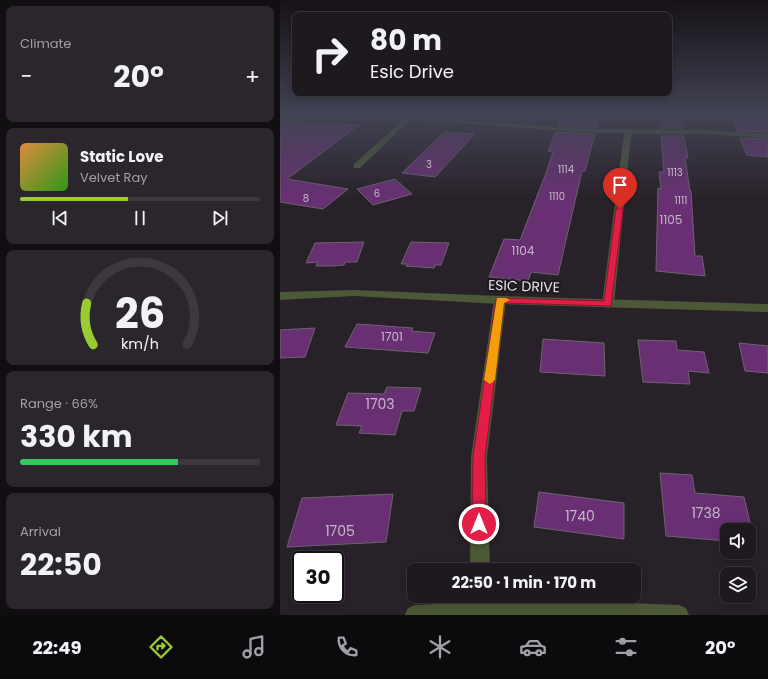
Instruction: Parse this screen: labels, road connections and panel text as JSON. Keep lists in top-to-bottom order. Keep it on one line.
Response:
{"streets":{"street":["ESIC DRIVE"]},"house_numbers":["3","1114","1113","6","1110","8","1111","1105","1104","1701","1703","1738","1740","1705"],"page":{"tile":["Climate",["Range · 66%","330 km"],["Arrival","22:50"]],"turn":["80 m","Esic Drive"],"heat":["−","20°","+"],"song":["Static Love","Velvet Ray"],"limit":"30","trip":"22:50 · 1 min · 170 m","tabs":["22:49","20°"],"gauge":["26","km/h"]}}
